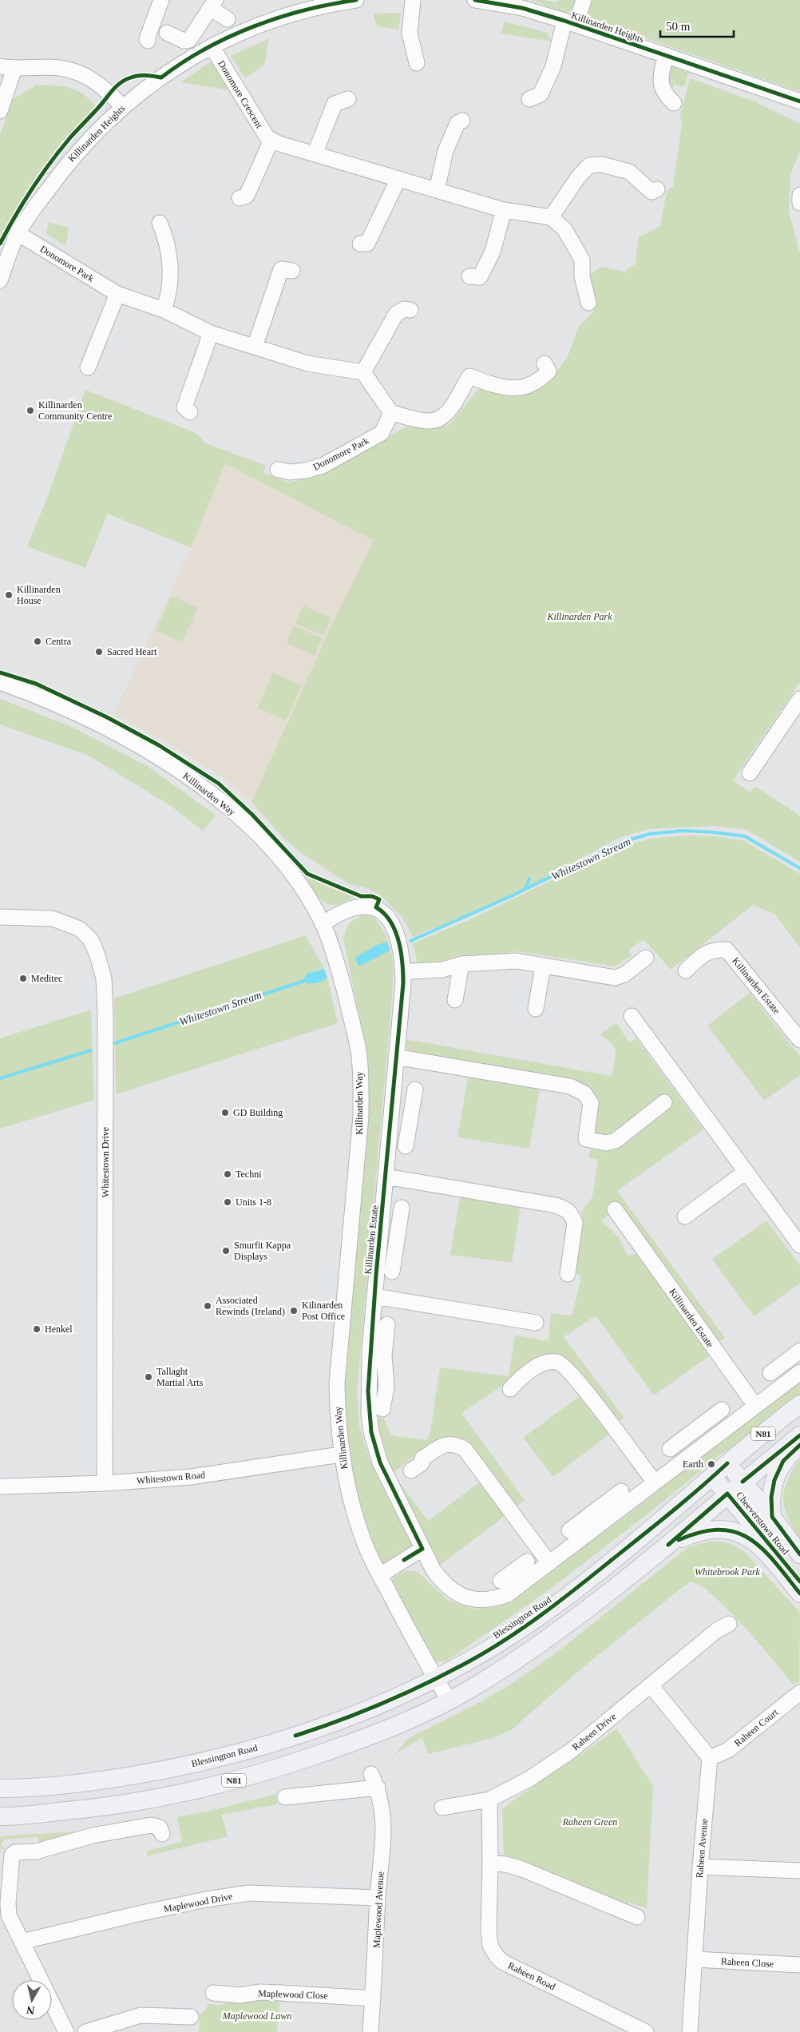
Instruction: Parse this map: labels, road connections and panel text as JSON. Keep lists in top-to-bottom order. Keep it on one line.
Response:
{"streets":{"main road":["N81","Cheeverstown Road","Blessington Road"],"street":["Killinarden Heights","Donomore Crescent","Donomore Park","Killinarden Way","Killinarden Estate","Whitestown Drive","Whitestown Road","Raheen Court","Raheen Drive","Raheen Avenue","Maplewood Drive","Maplewood Avenue","Raheen Close","Raheen Road","Maplewood Close"]},"crossings":[["Killinarden Heights","Donomore Crescent"],["Killinarden Heights","Donomore Park"],["Killinarden Way","Killinarden Estate"],["Killinarden Way","Whitestown Road"],["Killinarden Way","Blessington Road"],["Whitestown Drive","Whitestown Road"],["N81","Cheeverstown Road"],["Cheeverstown Road","Blessington Road"],["Raheen Court","Raheen Avenue"],["Raheen Drive","Raheen Road"],["Raheen Avenue","Raheen Close"],["Maplewood Drive","Maplewood Avenue"],["Maplewood Avenue","Maplewood Close"]],"water":["Whitestown Stream"],"parks":["Killinarden Park","Whitebrook Park","Raheen Green","Maplewood Lawn"],"places":["Killinarden Community Centre","Killinarden House","Centra","Sacred Heart","Meditec","GD Building","Techni","Units 1-8","Smurfit Kappa Displays","Associated Rewinds (Ireland)","Kilinarden Post Office","Henkel","Tallaght Martial Arts","Earth"],"scale_bar":"50 m","north":"bottom"}
